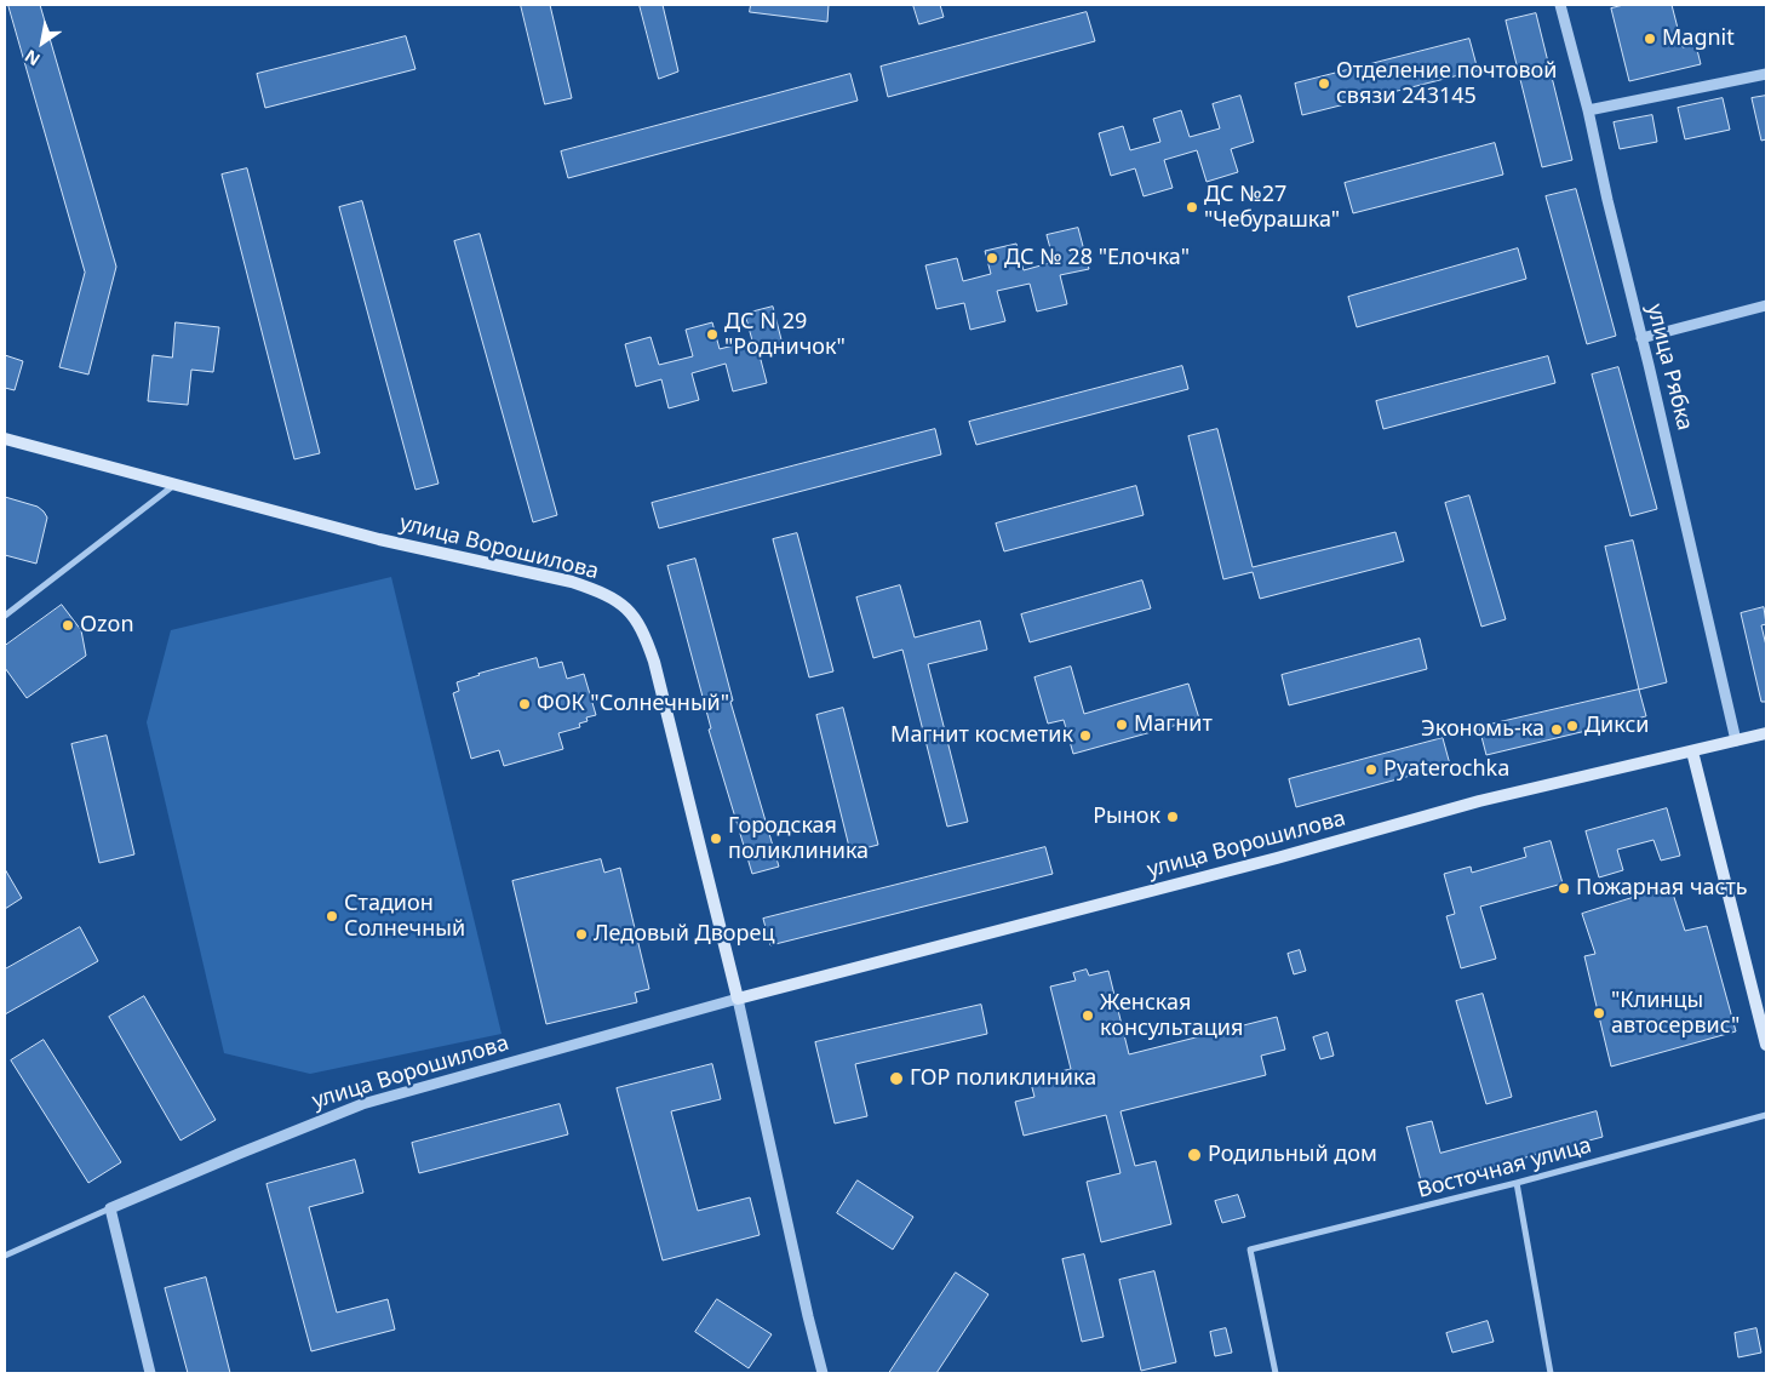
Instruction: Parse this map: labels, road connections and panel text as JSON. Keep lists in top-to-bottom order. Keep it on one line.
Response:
{"streets":{"main road":["улица Ворошилова"],"street":["улица Рябка","Восточная улица"]},"crossings":[["улица Рябка","улица Ворошилова"]],"places":["Magnit","Отделение почтовой связи 243145","ДС №27 \"Чебурашка\"","ДС № 28 \"Елочка\"","ДС N 29 \"Родничок\"","Ozon","ФОК \"Солнечный\"","Магнит","Дикси","Экономь-ка","Магнит косметик","Pyaterochka","Рынок","Городская поликлиника","Пожарная часть","Стадион Солнечный","Ледовый Дворец","\"Клинцы автосервис\"","Женская консультация","ГОР поликлиника","Родильный дом"],"north":"bottom left"}
